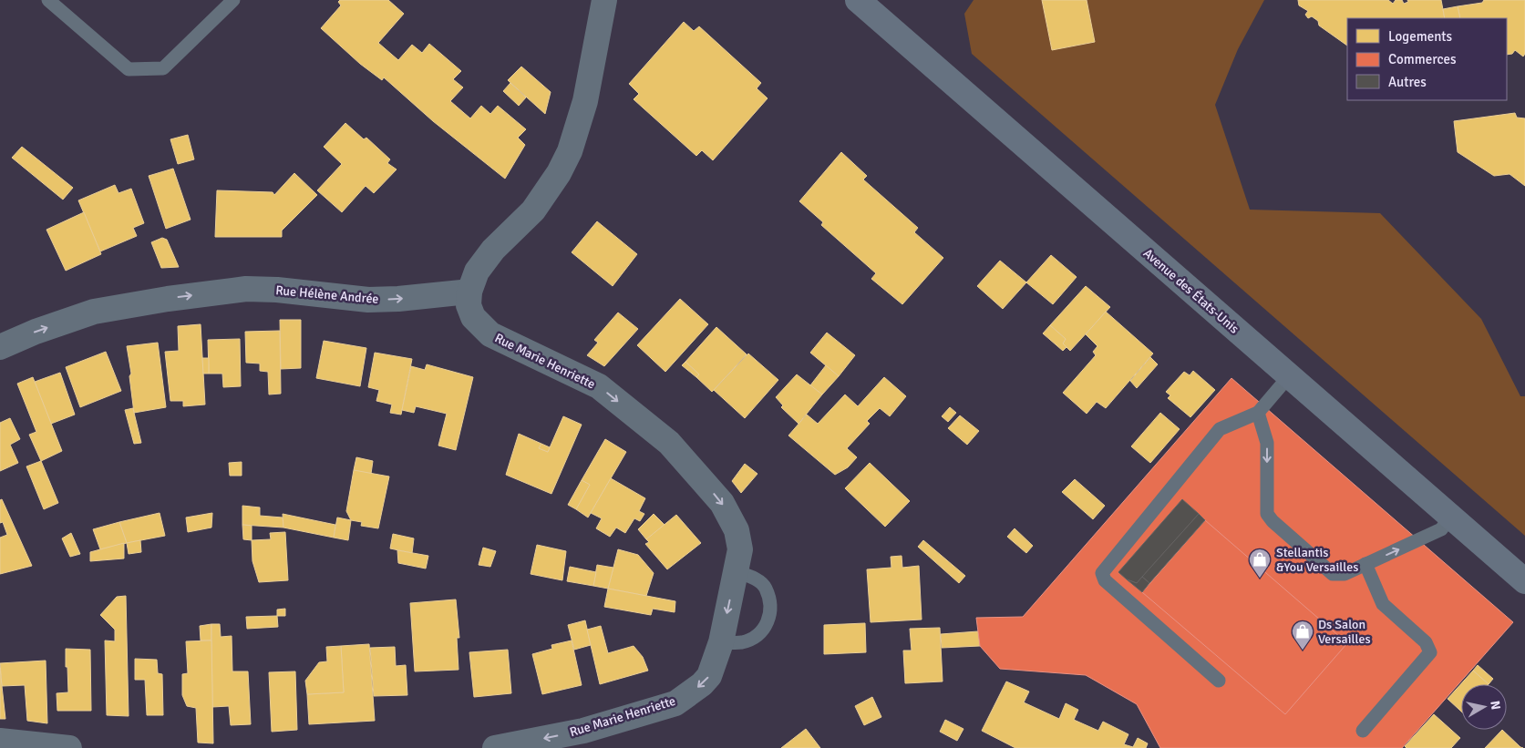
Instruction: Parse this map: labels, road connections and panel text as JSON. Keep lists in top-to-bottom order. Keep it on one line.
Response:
{"streets":{"main road":["Avenue des États-Unis"],"street":["Rue Hélène Andrée","Rue Marie Henriette"]},"crossings":[["Rue Hélène Andrée","Rue Marie Henriette"]],"one_way":["Rue Hélène Andrée"],"places":{"shop":["Stellantis &You Versailles","Ds Salon Versailles"]},"legend":["Logements","Commerces","Autres"],"north":"right"}
